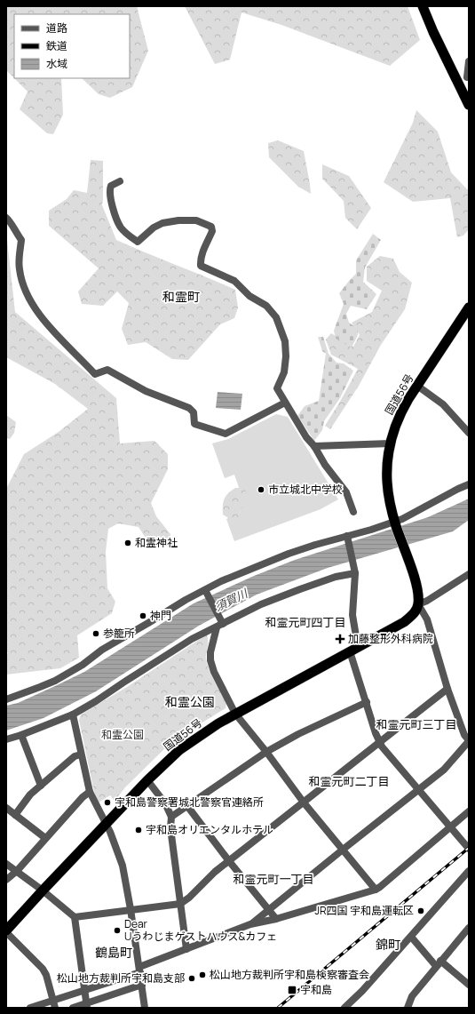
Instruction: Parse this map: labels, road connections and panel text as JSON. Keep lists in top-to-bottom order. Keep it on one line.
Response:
{"streets":{"highway":["国道56号"]},"districts":["和霊町","和霊元町四丁目","和霊公園","和霊元町三丁目","和霊元町二丁目","和霊元町一丁目","錦町","鶴島町"],"water":["須賀川"],"parks":["和霊公園"],"places":{"other":["市立城北中学校","和霊神社","神門","参籠所","宇和島警察署城北警察官連絡所","宇和島オリエンタルホテル","JR四国 宇和島運転区","Dear Uうわじまゲストハウス&カフェ","松山地方裁判所宇和島検察審査会","松山地方裁判所宇和島支部"],"health":["加藤整形外科病院"],"transit":["宇和島"]},"legend":["道路","鉄道","水域"]}
